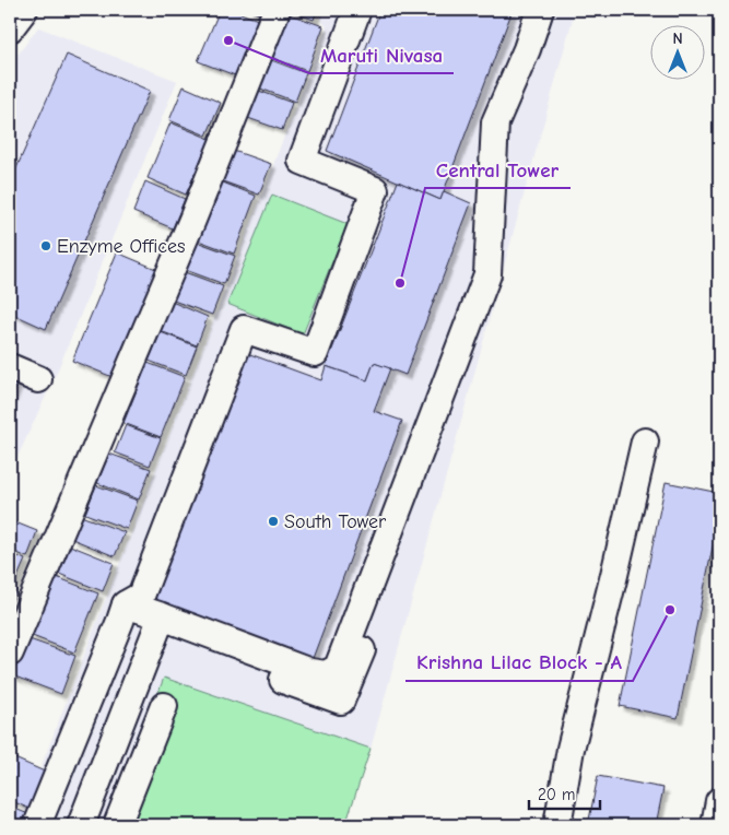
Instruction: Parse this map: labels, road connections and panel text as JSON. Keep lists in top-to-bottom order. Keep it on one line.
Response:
{"places":["Maruti Nivasa","Enzyme Offices","Central Tower","South Tower","Krishna Lilac Block - A"],"scale_bar":"20 m","north":"top"}
